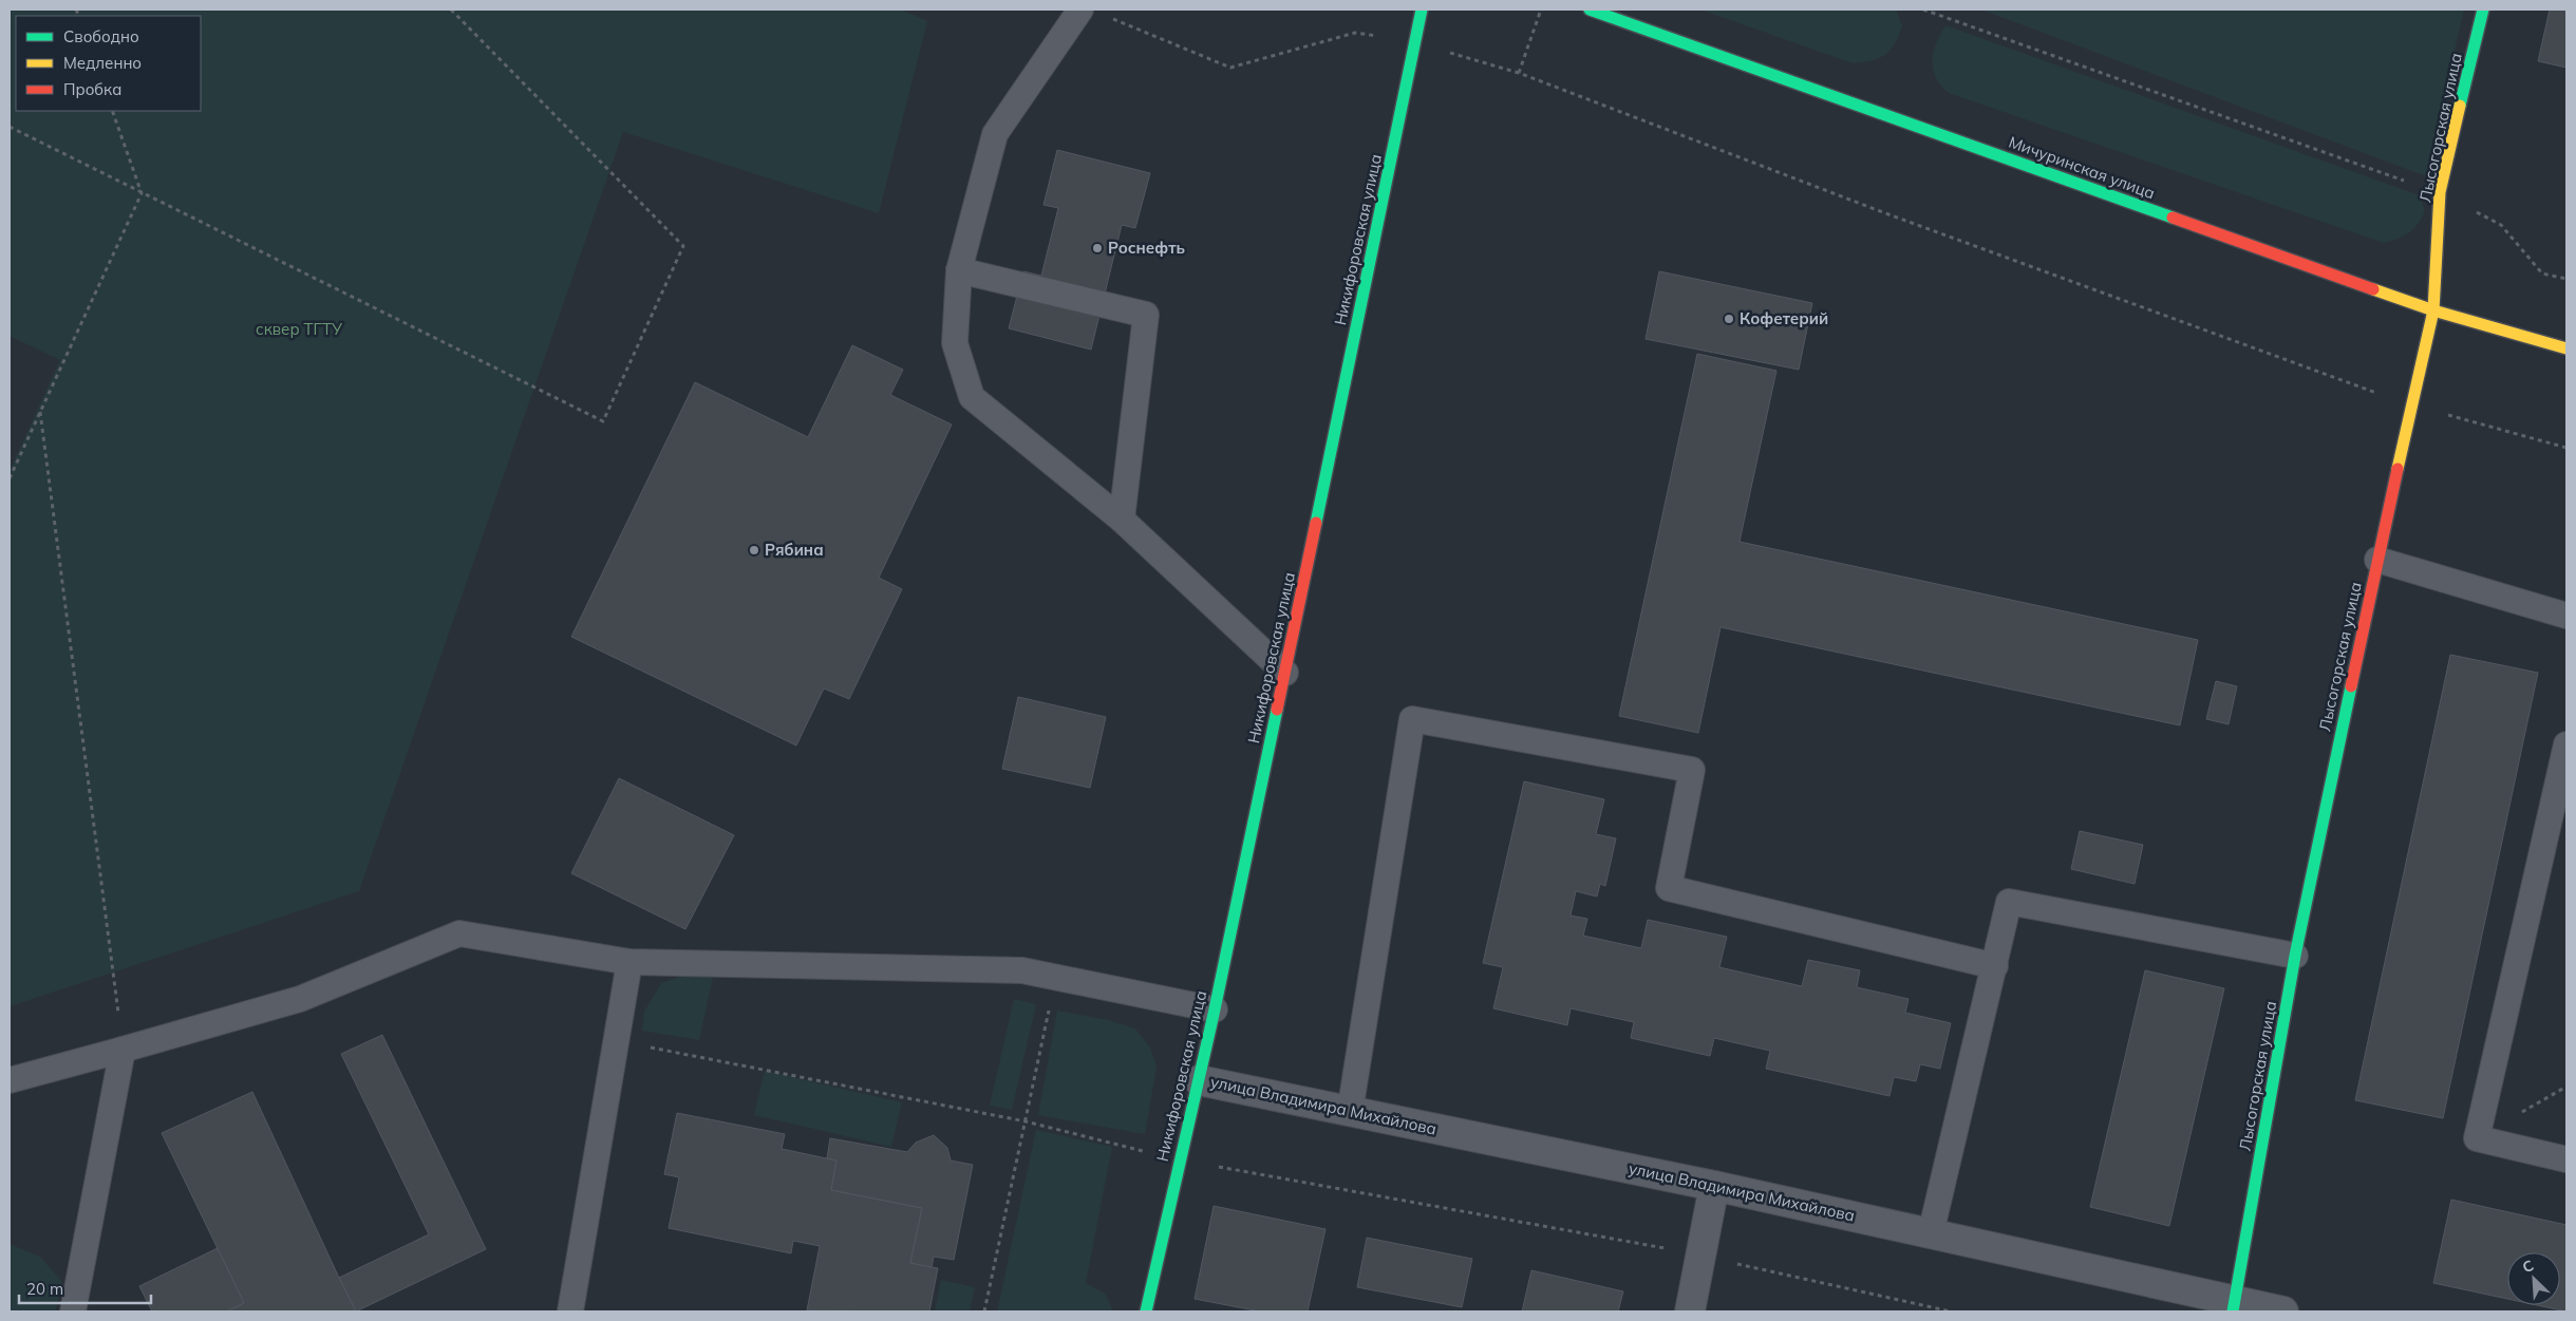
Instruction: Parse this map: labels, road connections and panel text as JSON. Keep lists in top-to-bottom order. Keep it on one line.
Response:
{"streets":{"main road":["Лысогорская улица","Мичуринская улица","Никифоровская улица"],"street":["улица Владимира Михайлова"]},"crossings":[["Лысогорская улица","Мичуринская улица"],["Лысогорская улица","улица Владимира Михайлова"],["Никифоровская улица","улица Владимира Михайлова"]],"parks":["сквер ТГТУ"],"places":["Роснефть","Кофетерий","Рябина"],"legend":["Свободно","Медленно","Пробка"],"scale_bar":"20 m","north":"top left"}
